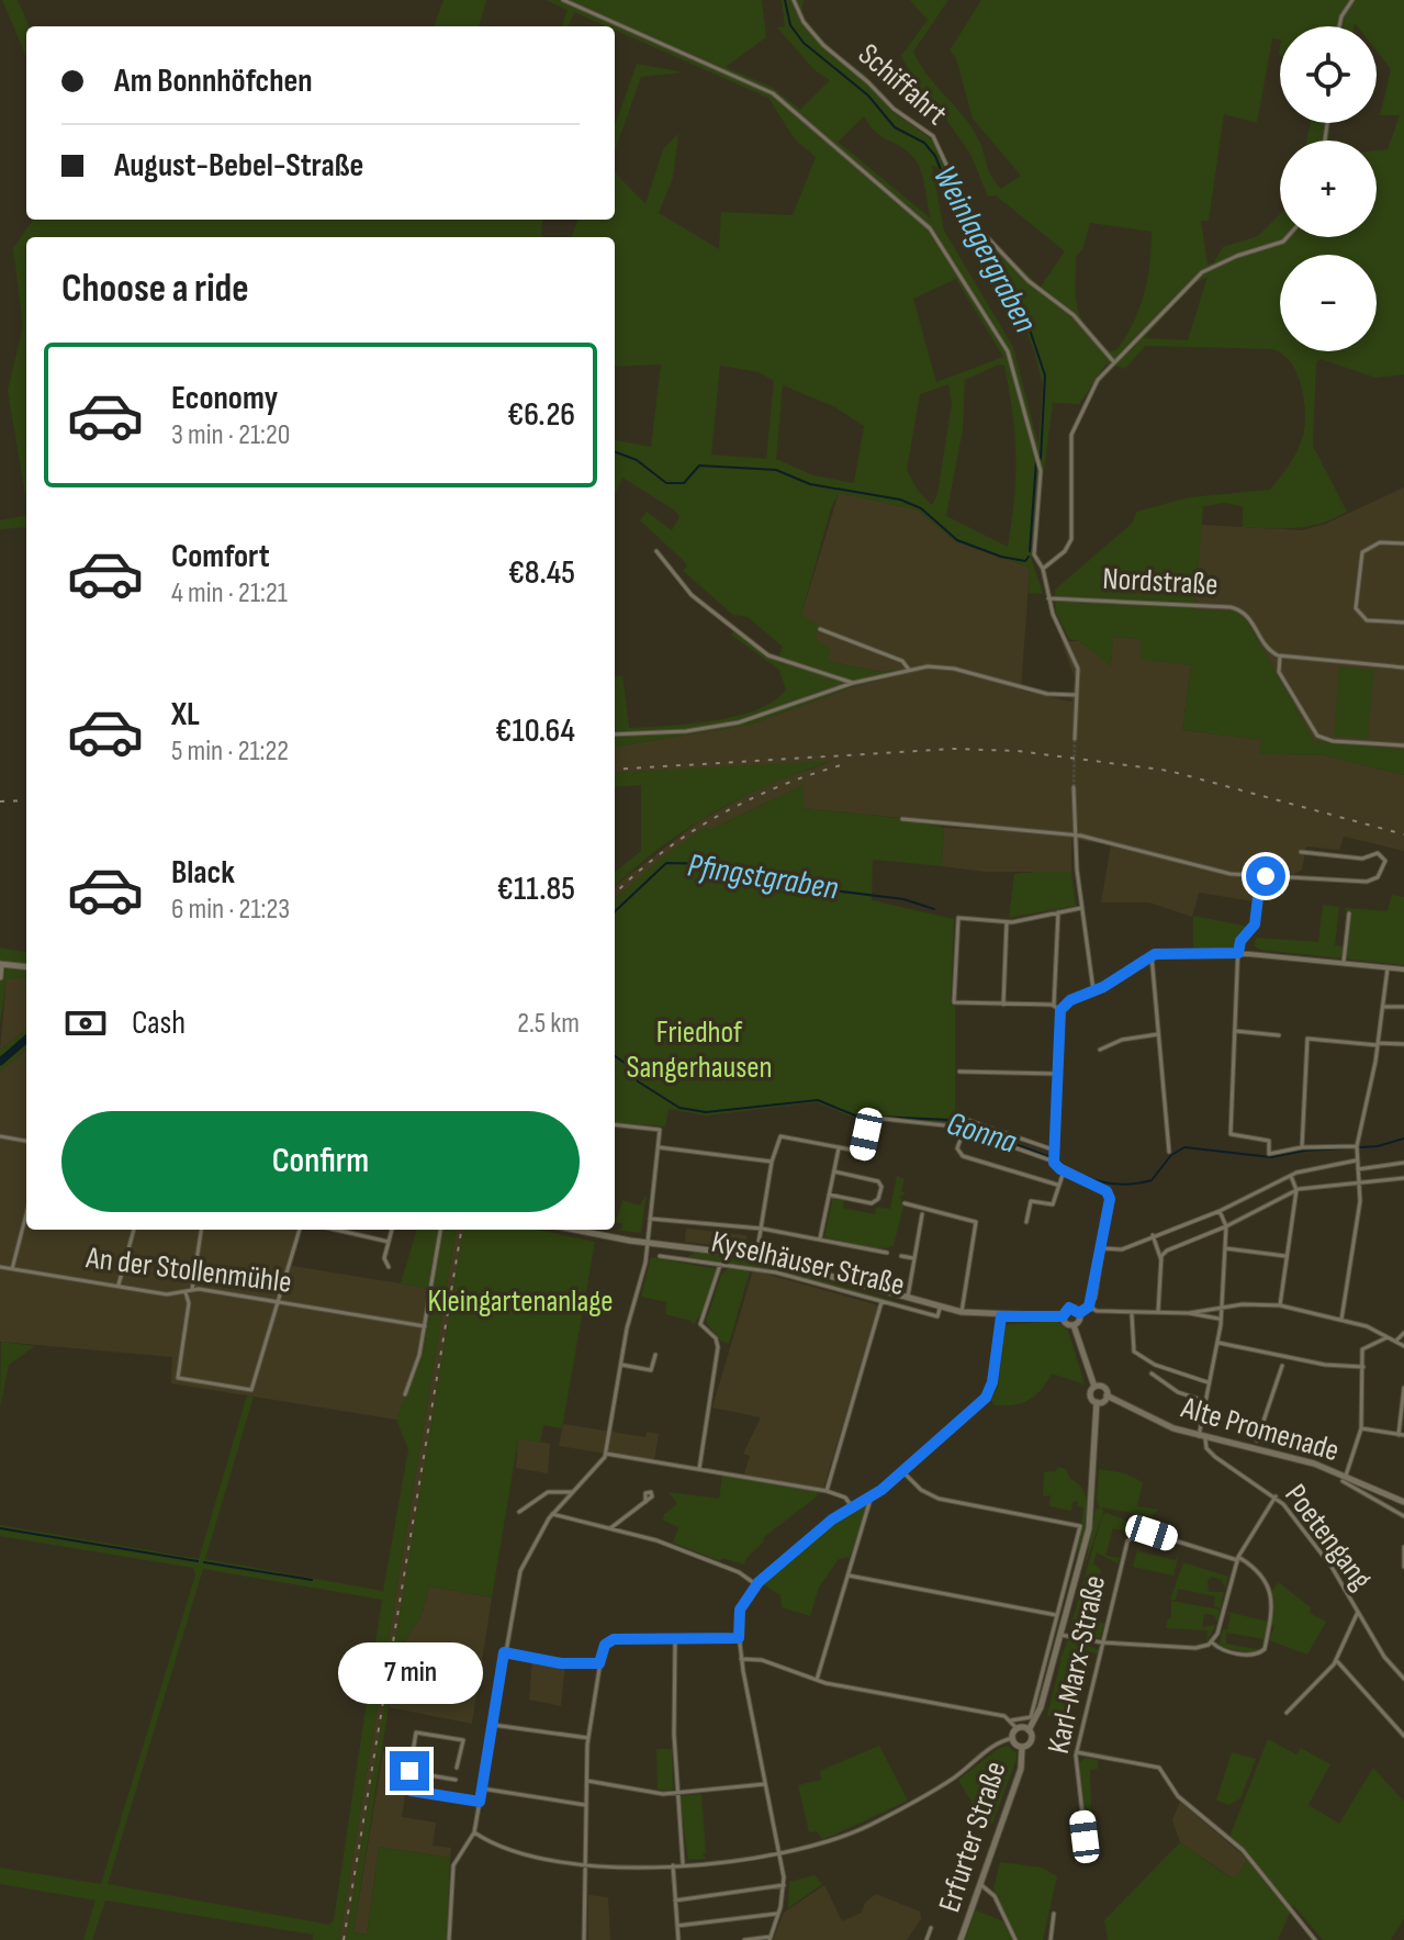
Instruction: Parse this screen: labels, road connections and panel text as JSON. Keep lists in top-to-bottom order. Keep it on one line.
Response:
{"streets":{"main road":["Kyselhäuser Straße","Alte Promenade","Erfurter Straße"],"street":["Schiffahrt","Nordstraße","An der Stollenmühle","Poetengang","Karl-Marx-Straße"]},"crossings":[["Alte Promenade","Poetengang"],["Alte Promenade","Erfurter Straße"]],"water":["Weinlagergraben","Pfingstgraben","Gonna"],"parks":["Friedhof Sangerhausen","Kleingartenanlage"],"page":{"map_buttons":["+","−"],"banner":["Am Bonnhöfchen","August-Bebel-Straße"],"heading":"Choose a ride","list":[{"name":"Economy","note":"3 min · 21:20","value":"€6.26"},{"name":"Comfort","note":"4 min · 21:21","value":"€8.45"},{"name":"XL","note":"5 min · 21:22","value":"€10.64"},{"name":"Black","note":"6 min · 21:23","value":"€11.85"}],"pay":["Cash","2.5 km"],"buttons":"Confirm","bubble":"7 min"}}
